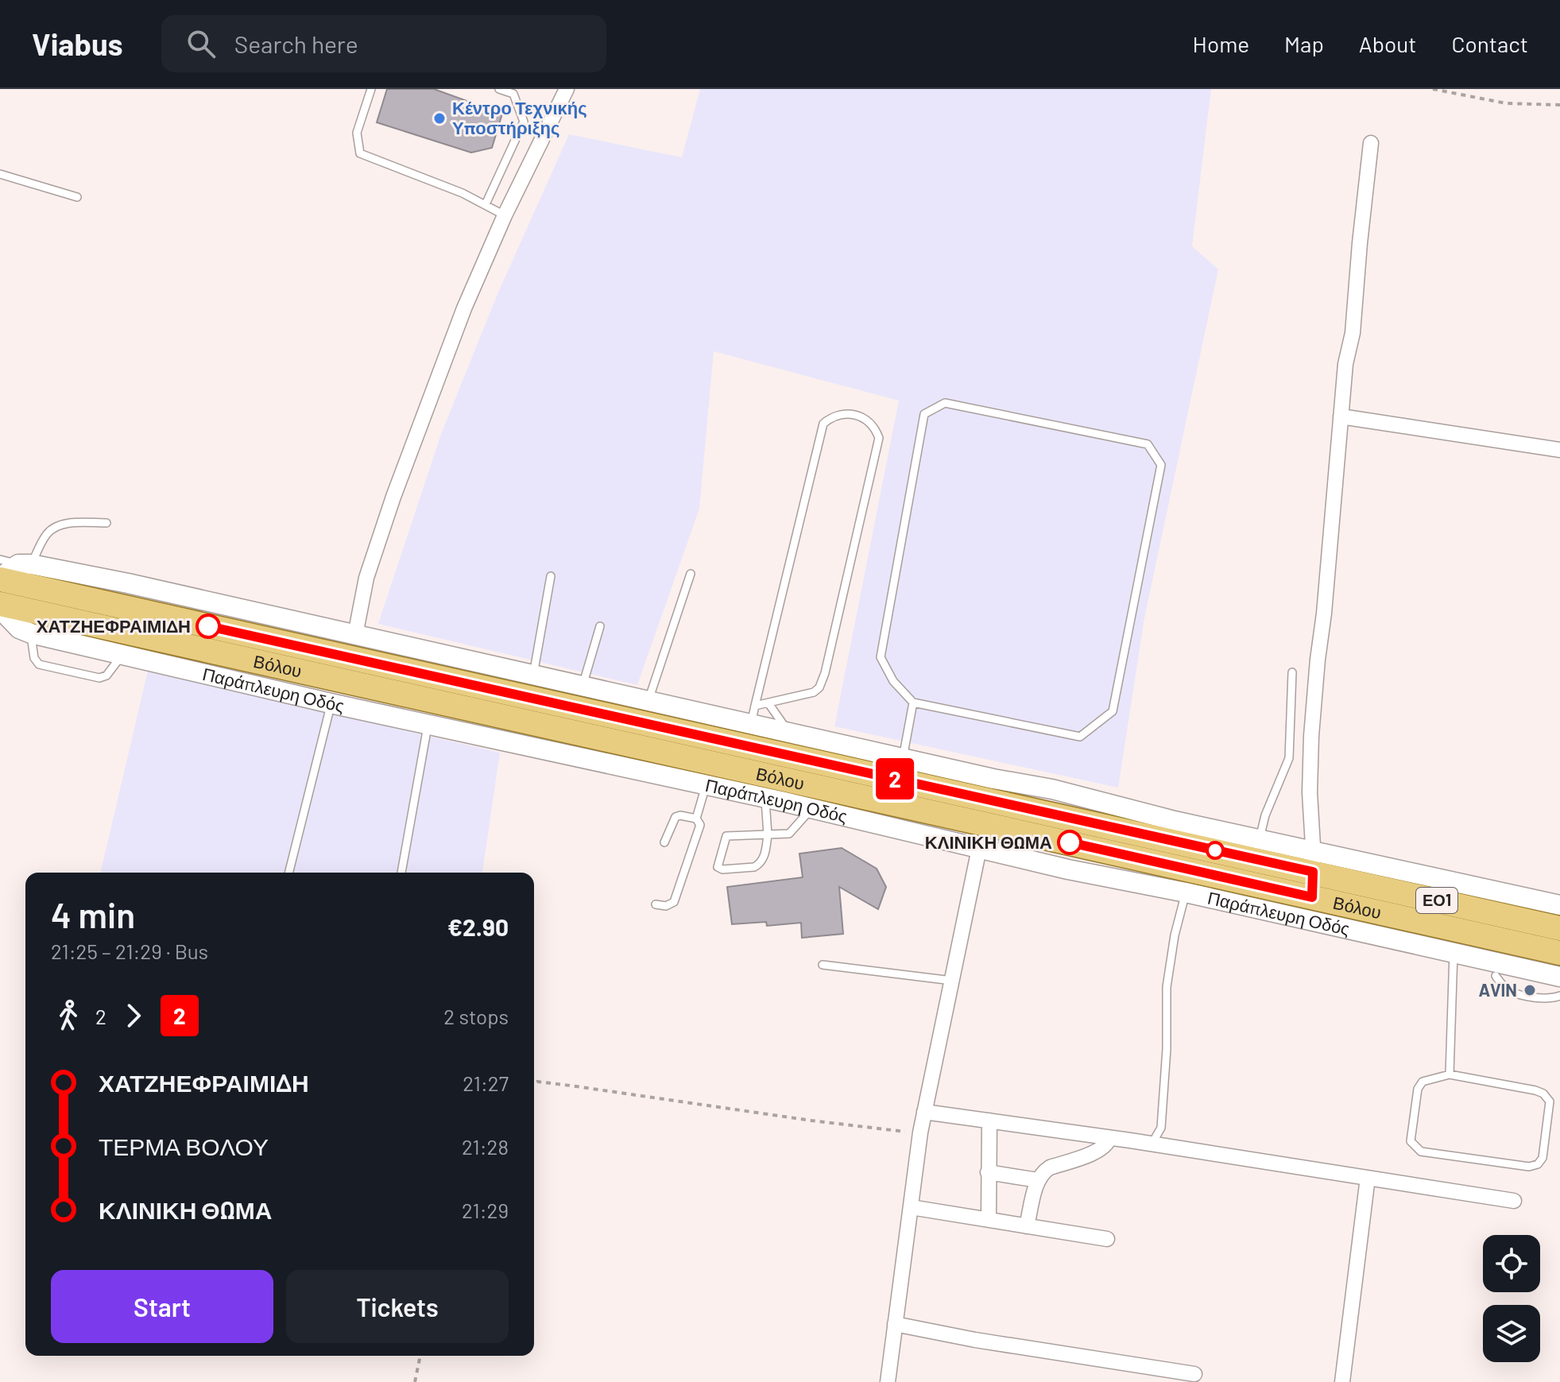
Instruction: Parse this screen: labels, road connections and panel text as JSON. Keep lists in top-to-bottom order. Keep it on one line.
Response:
{"streets":{"main road":["Βόλου","ΕΟ1"],"street":["Παράπλευρη Οδός"]},"crossings":[["Βόλου","Παράπλευρη Οδός"]],"places":["Κέντρο Τεχνικής Υποστήριξης","ΧΑΤΖΗΕΦΡΑΙΜΙΔΗ","ΚΛΙΝΙΚΗ ΘΩΜΑ","AVIN"],"lines":["bus line 2"],"page":{"header":"Viabus","search":"Search here","nav":["Home","Map","About","Contact"],"on_map":"2","heading":["4 min","21:25 – 21:29 · Bus","€2.90"],"legs":["2","2","2 stops"],"list":[{"name":"ΧΑΤΖΗΕΦΡΑΙΜΙΔΗ","value":"21:27"},{"name":"ΤΕΡΜΑ ΒΟΛΟΥ","value":"21:28"},{"name":"ΚΛΙΝΙΚΗ ΘΩΜΑ","value":"21:29"}],"buttons":["Start","Tickets"]}}
